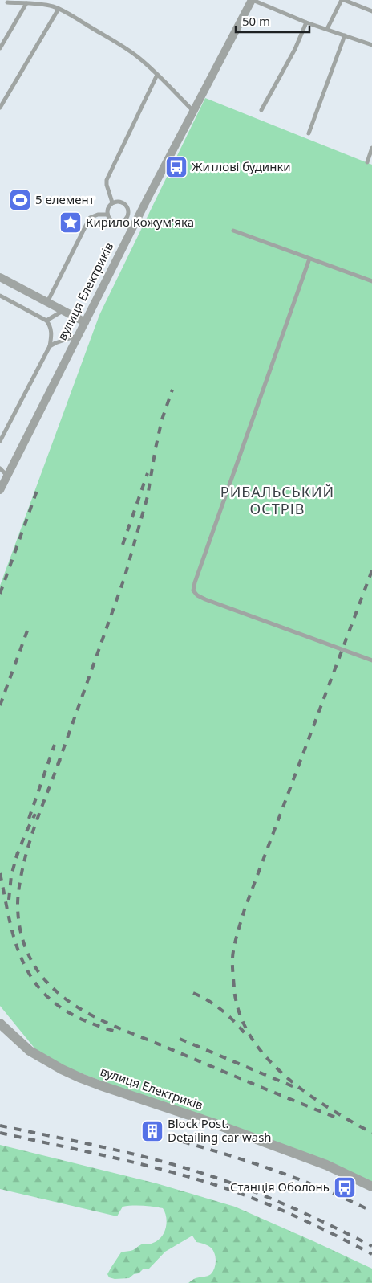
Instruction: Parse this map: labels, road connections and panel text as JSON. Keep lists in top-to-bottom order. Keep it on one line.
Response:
{"streets":{"street":["вулиця Електриків"]},"districts":["РИБАЛЬСЬКИЙ ОСТРІВ"],"places":{"bus stop":["Житлові будинки","Станція Оболонь"],"sports":["5 елемент"],"place":["Кирило Кожум'яка"],"building":["Block Post. Detailing car wash"]},"scale_bar":"50 m"}
